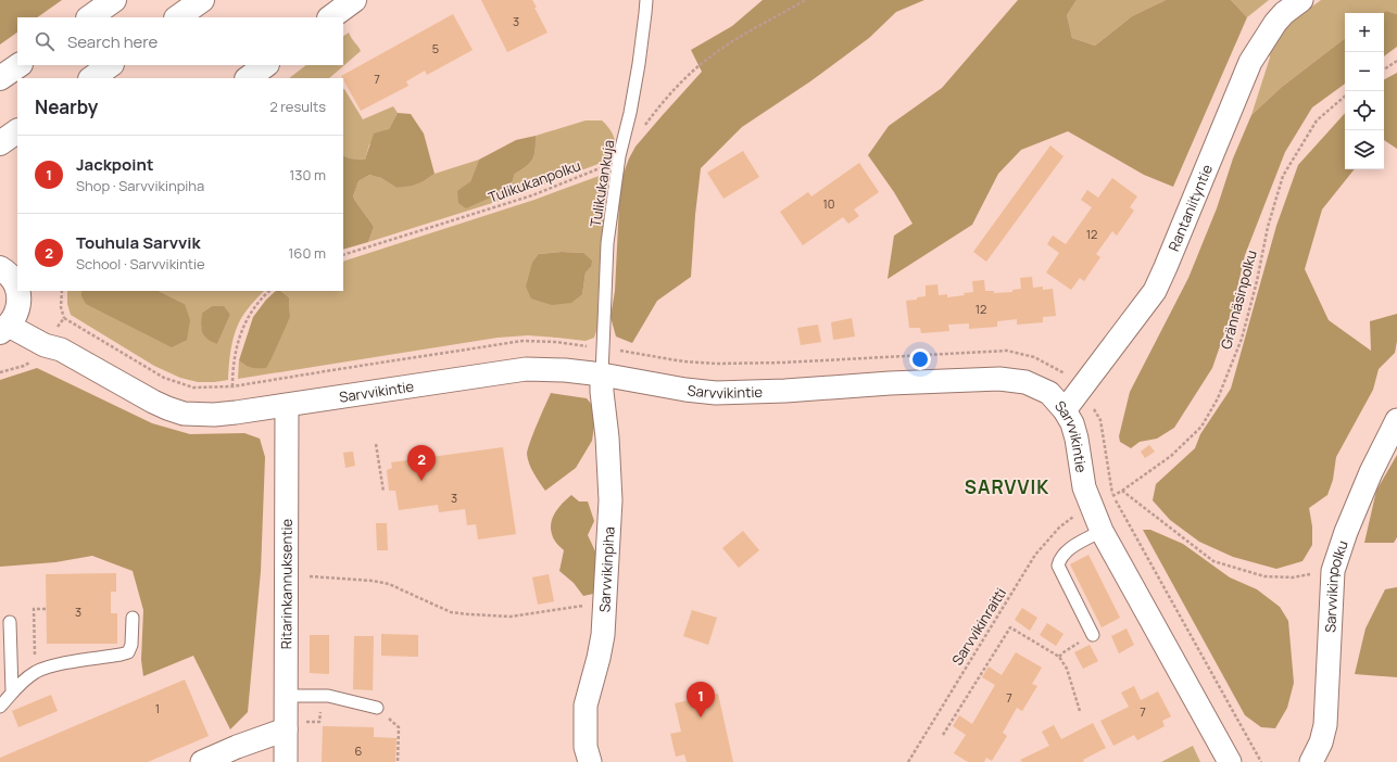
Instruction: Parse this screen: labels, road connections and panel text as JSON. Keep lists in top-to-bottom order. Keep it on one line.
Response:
{"streets":{"street":["Rantaniityntie","Sarvvikintie","Sarvvikinpiha","Ritarinkannuksentie","Sarvvikinpolku"],"lane":["Tulikukankuja"],"path":["Tulikukanpolku","Grännäsinpolku","Sarvvikinraitti"]},"crossings":[["Tulikukanpolku","Tulikukankuja"],["Tulikukankuja","Sarvvikintie"],["Tulikukankuja","Sarvvikinpiha"],["Rantaniityntie","Sarvvikintie"],["Sarvvikintie","Sarvvikinpiha"],["Sarvvikintie","Ritarinkannuksentie"]],"districts":["SARVVIK"],"house_numbers":["3","5","7","10","12","12","3","3","7","1","7","6"],"page":{"map_buttons":["+","−"],"search":"Search here","heading":["Nearby","2 results"],"list":[{"mark":"1","name":"Jackpoint","note":"Shop · Sarvvikinpiha","value":"130 m"},{"mark":"2","name":"Touhula Sarvvik","note":"School · Sarvvikintie","value":"160 m"}],"pins":["2","1"]}}
